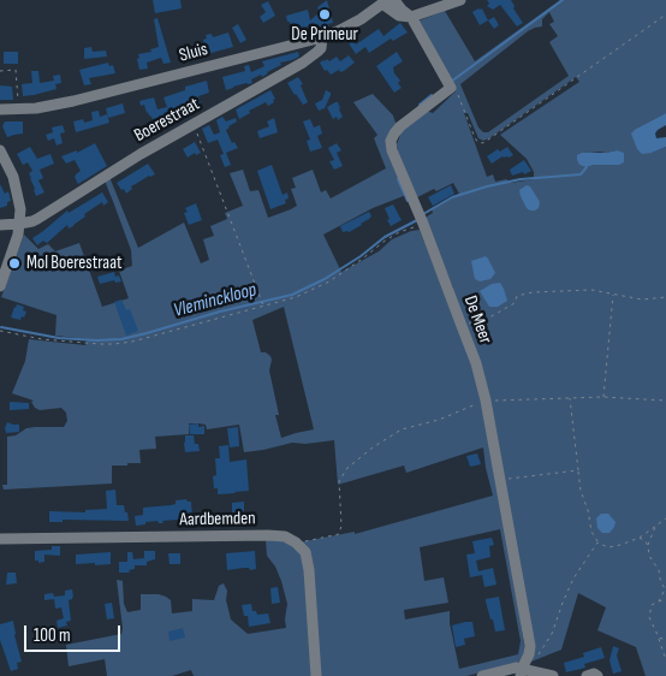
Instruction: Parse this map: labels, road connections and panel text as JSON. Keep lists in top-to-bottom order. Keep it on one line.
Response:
{"streets":{"street":["Sluis","Boerestraat","De Meer","Aardbemden"]},"crossings":[["Sluis","Boerestraat"]],"water":["Vleminckloop"],"places":["De Primeur","Mol Boerestraat"],"scale_bar":"100 m"}
